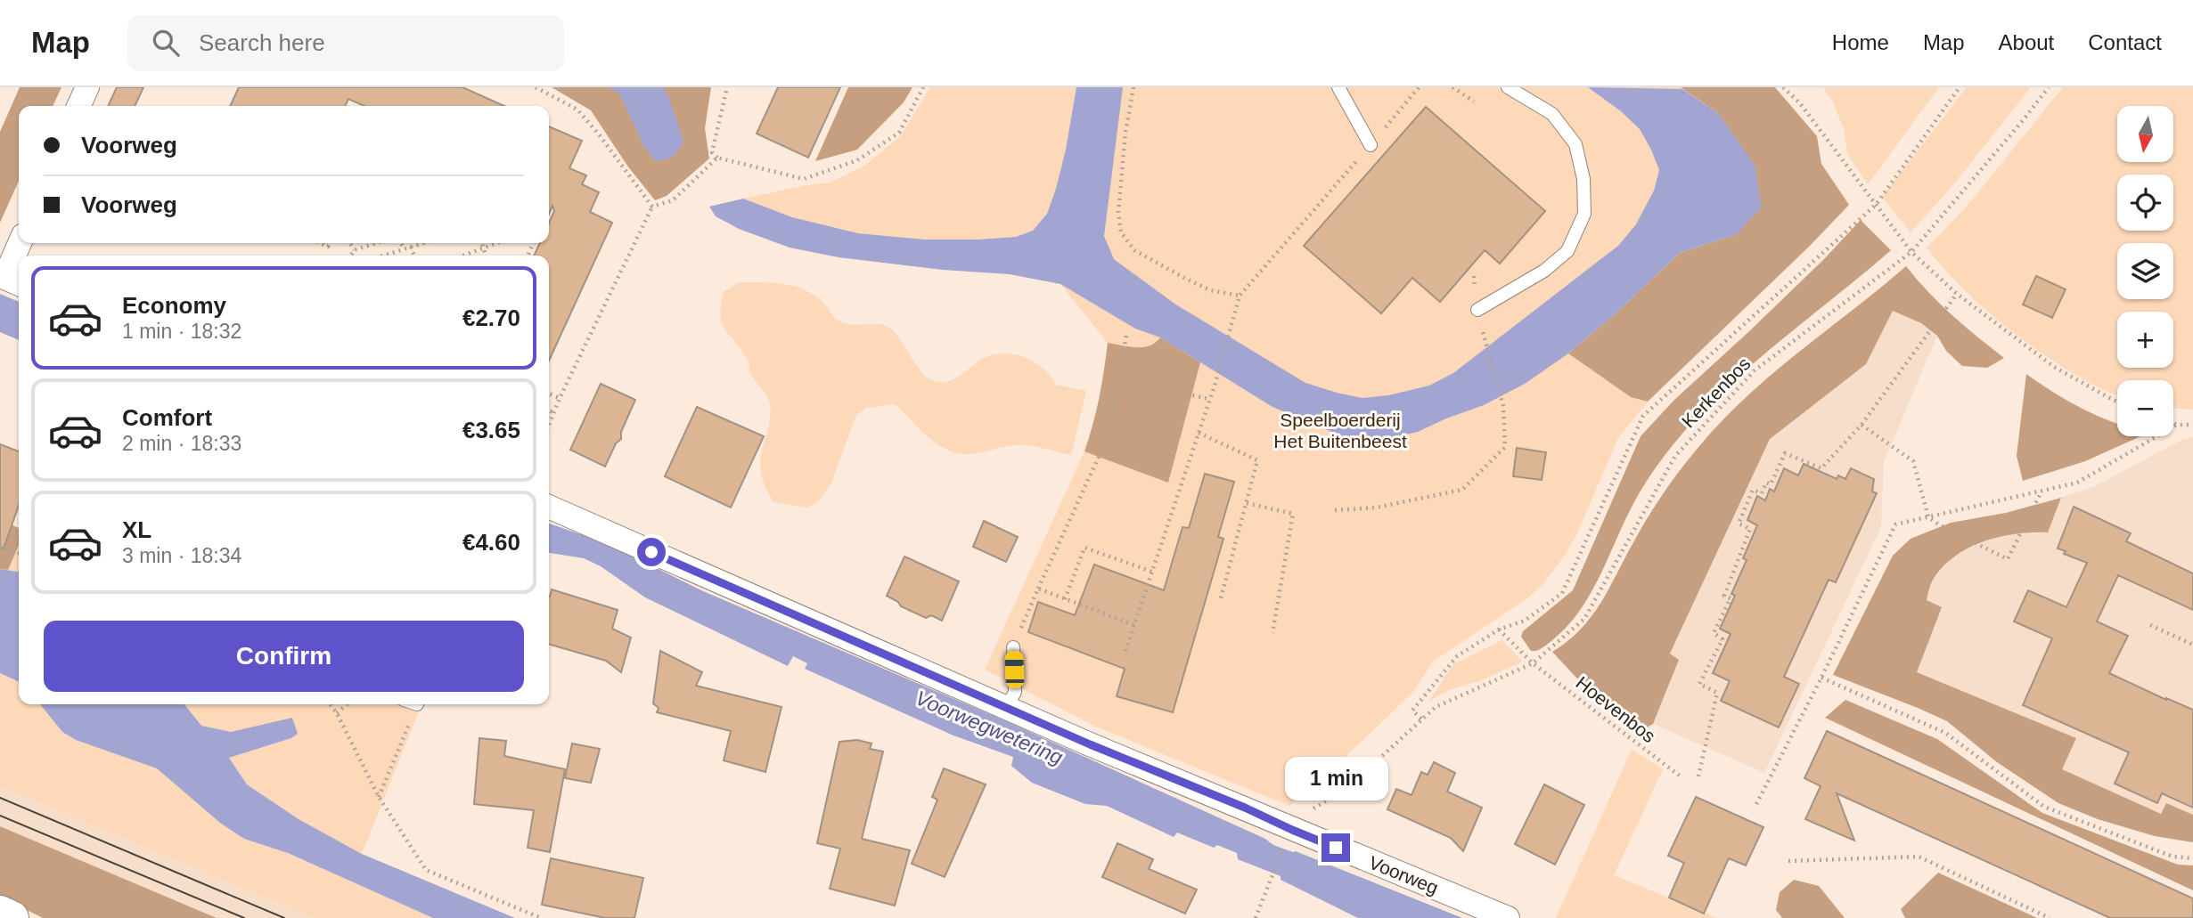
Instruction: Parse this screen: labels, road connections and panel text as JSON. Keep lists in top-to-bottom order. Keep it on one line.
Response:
{"streets":{"street":["Voorweg"],"path":["Kerkenbos","Hoevenbos"]},"crossings":[["Kerkenbos","Hoevenbos"],["Kerkenbos","Voorweg"]],"water":["Voorwegwetering"],"parks":["Speelboerderij Het Buitenbeest"],"north":"bottom","page":{"header":"Map","search":"Search here","nav":["Home","Map","About","Contact"],"map_buttons":["+","−"],"banner":["Voorweg","Voorweg"],"list":[{"name":"Economy","note":"1 min · 18:32","value":"€2.70"},{"name":"Comfort","note":"2 min · 18:33","value":"€3.65"},{"name":"XL","note":"3 min · 18:34","value":"€4.60"}],"buttons":"Confirm","bubble":"1 min"}}
